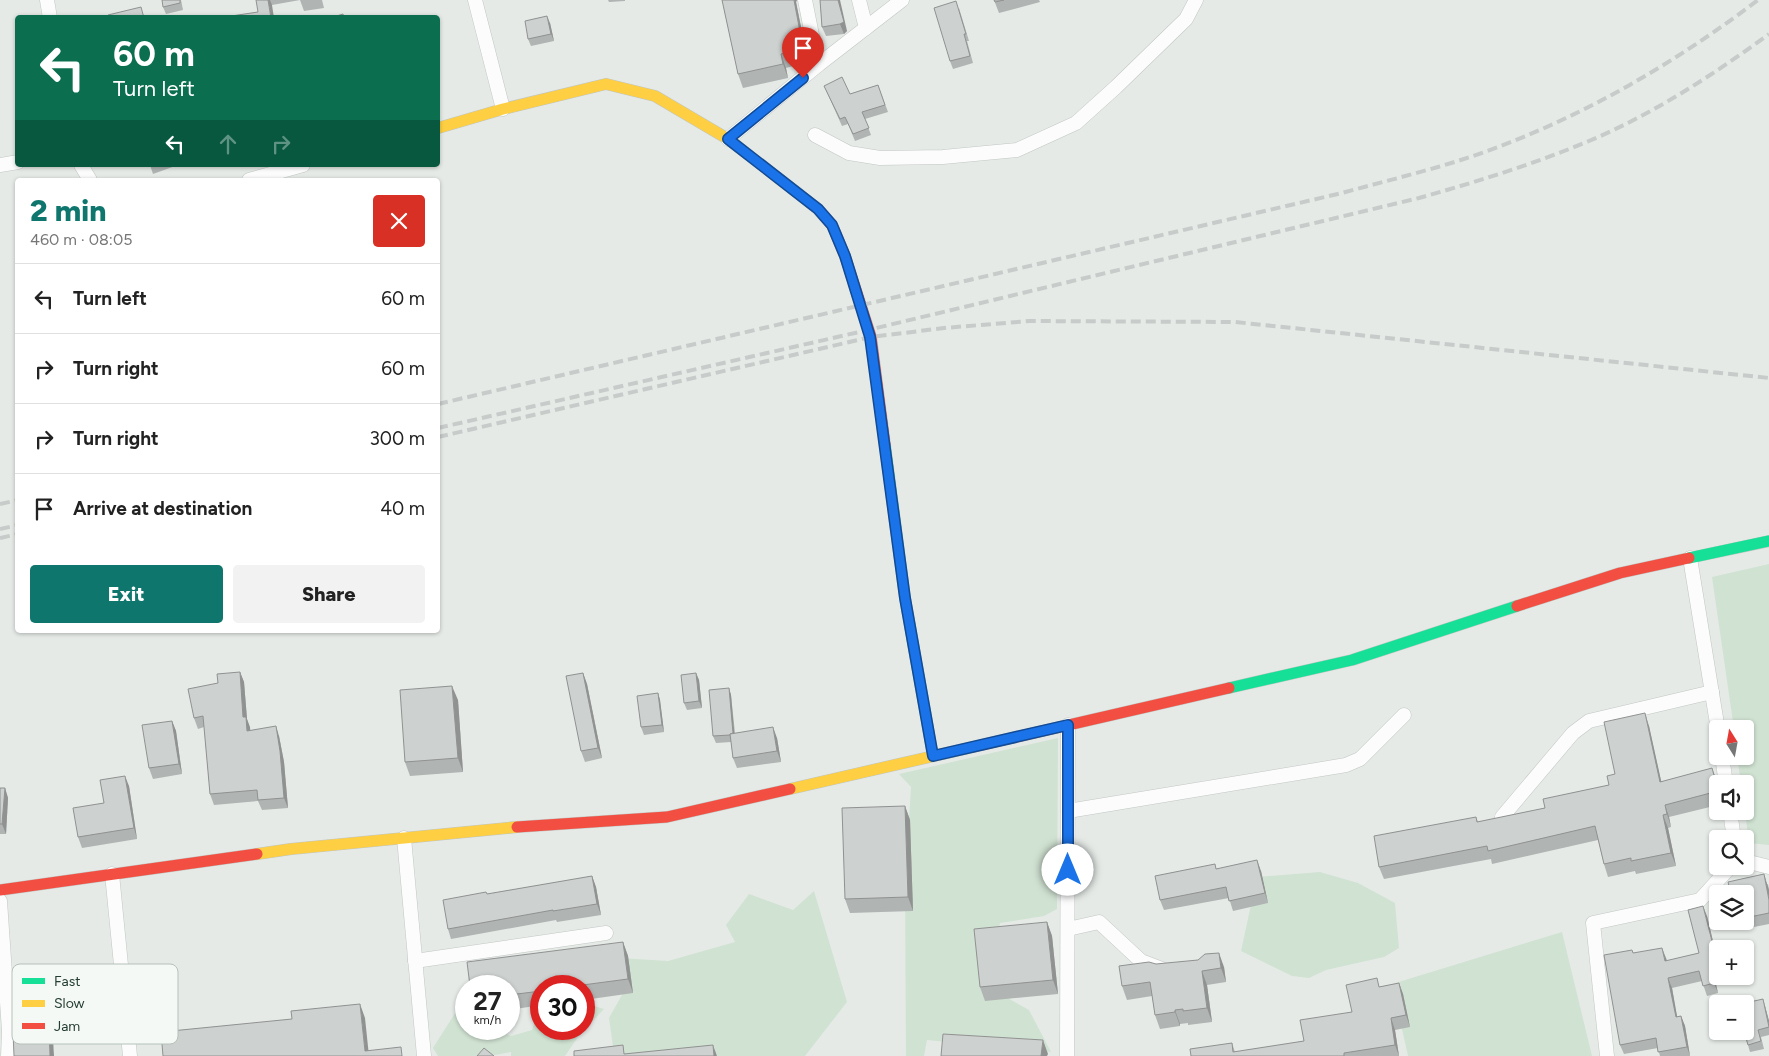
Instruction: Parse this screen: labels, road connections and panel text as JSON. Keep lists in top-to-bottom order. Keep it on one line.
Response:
{"legend":["Fast","Slow","Jam"],"north":"top","page":{"turn":["60 m","Turn left"],"heading":["2 min","460 m · 08:05"],"list":[{"name":"Turn left","value":"60 m"},{"name":"Turn right","value":"60 m"},{"name":"Turn right","value":"300 m"},{"name":"Arrive at destination","value":"40 m"}],"buttons":["Exit","Share"],"map_buttons":["+","−"],"speed":"27 km/h","limit":"30"}}
